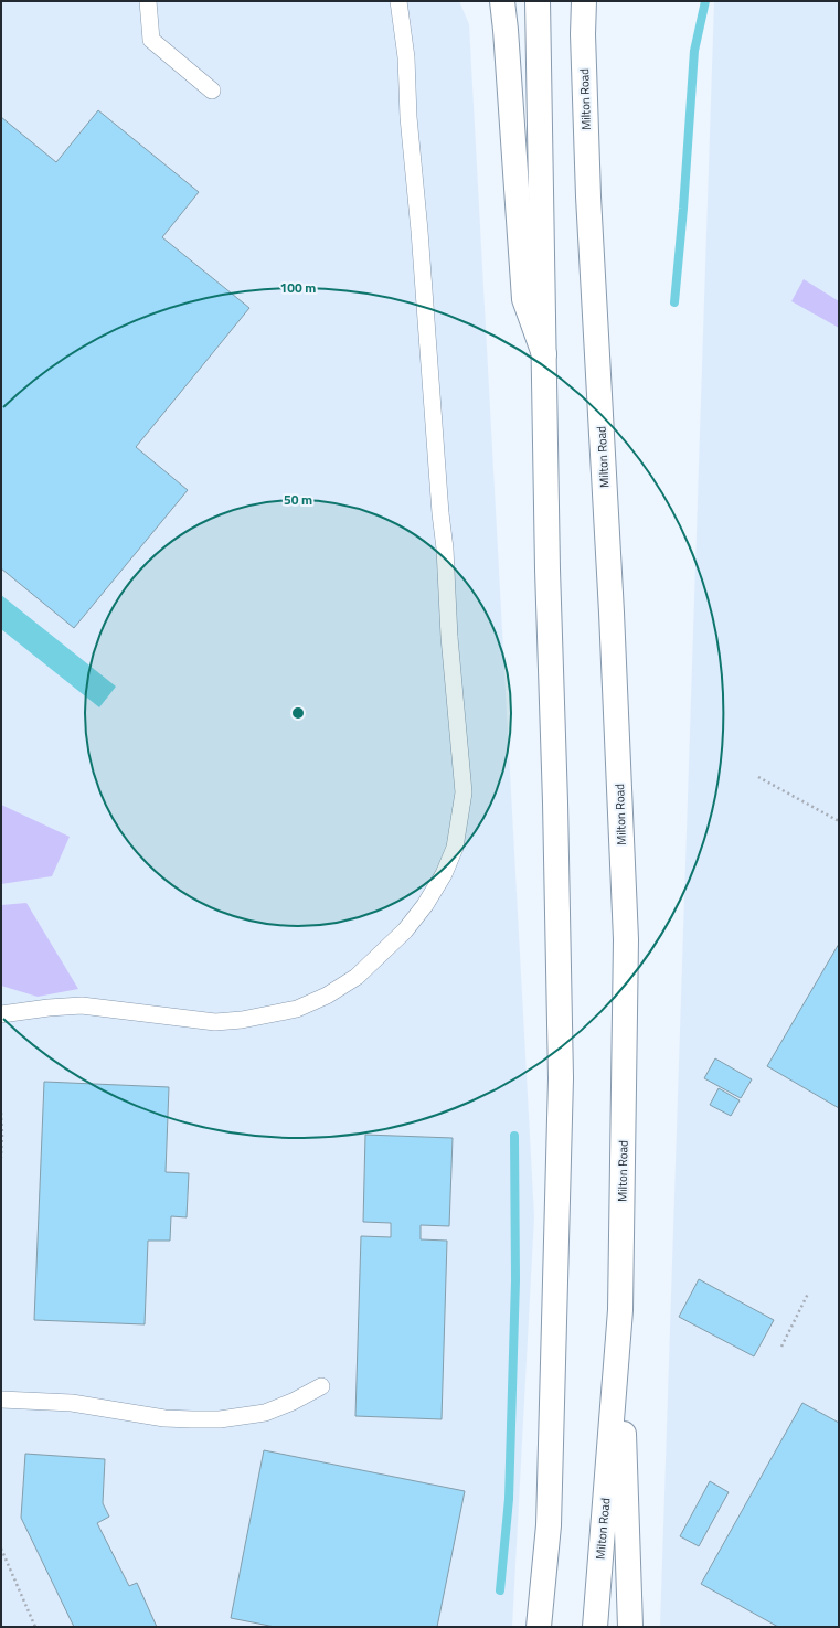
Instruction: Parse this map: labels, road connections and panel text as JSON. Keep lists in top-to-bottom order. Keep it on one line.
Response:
{"streets":{"main road":["Milton Road"]},"rings":["100 m","50 m"]}
